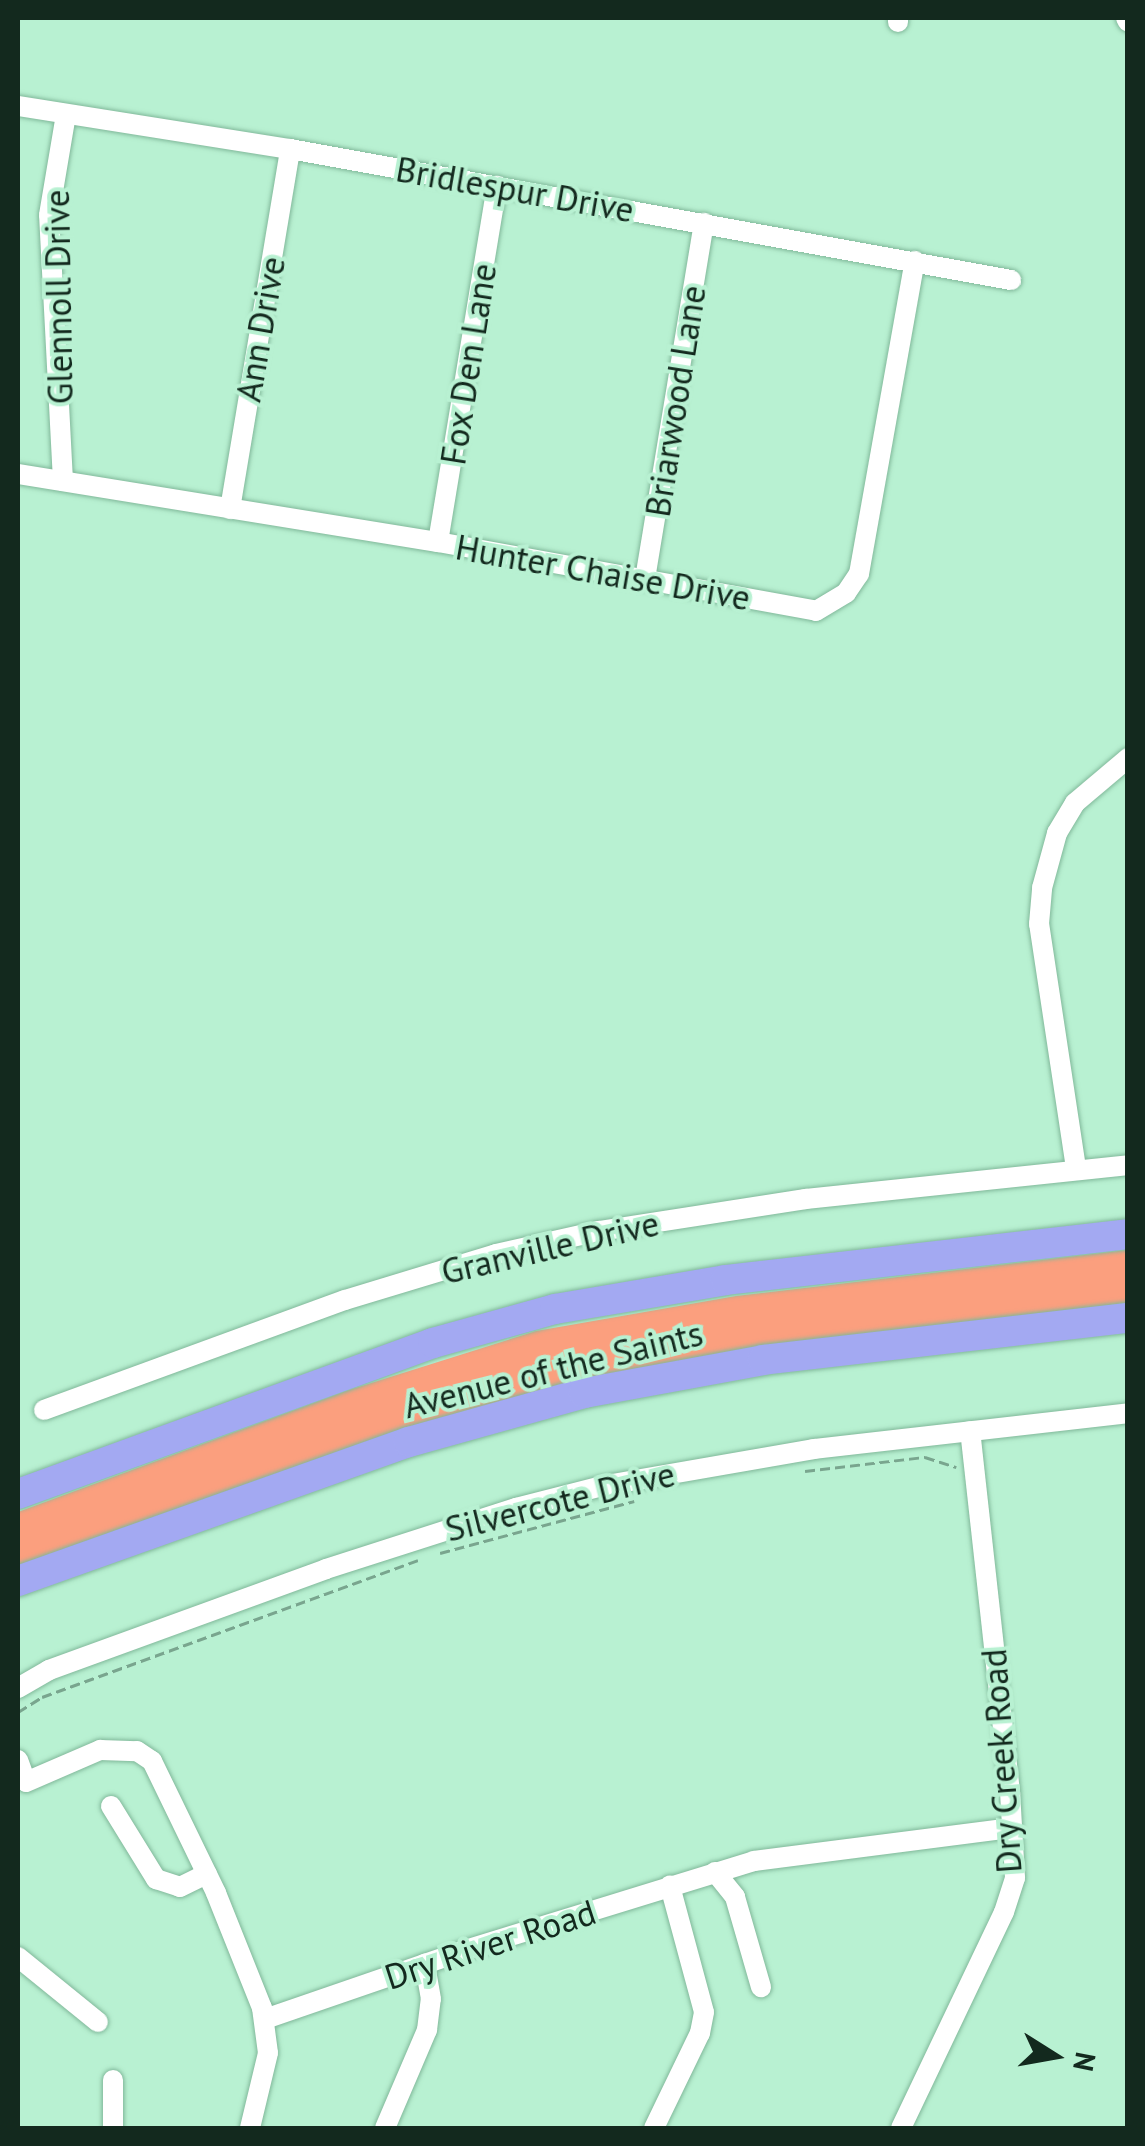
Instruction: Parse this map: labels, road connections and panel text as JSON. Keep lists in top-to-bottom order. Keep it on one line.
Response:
{"streets":{"highway":["Avenue of the Saints"],"street":["Bridlespur Drive","Glennoll Drive","Ann Drive","Fox Den Lane","Briarwood Lane","Hunter Chaise Drive","Granville Drive","Silvercote Drive","Dry Creek Road","Dry River Road"]},"crossings":[["Bridlespur Drive","Glennoll Drive"],["Bridlespur Drive","Ann Drive"],["Bridlespur Drive","Fox Den Lane"],["Bridlespur Drive","Briarwood Lane"],["Bridlespur Drive","Hunter Chaise Drive"],["Glennoll Drive","Hunter Chaise Drive"],["Ann Drive","Hunter Chaise Drive"],["Fox Den Lane","Hunter Chaise Drive"],["Briarwood Lane","Hunter Chaise Drive"],["Silvercote Drive","Dry Creek Road"],["Dry Creek Road","Dry River Road"]],"north":"right"}
